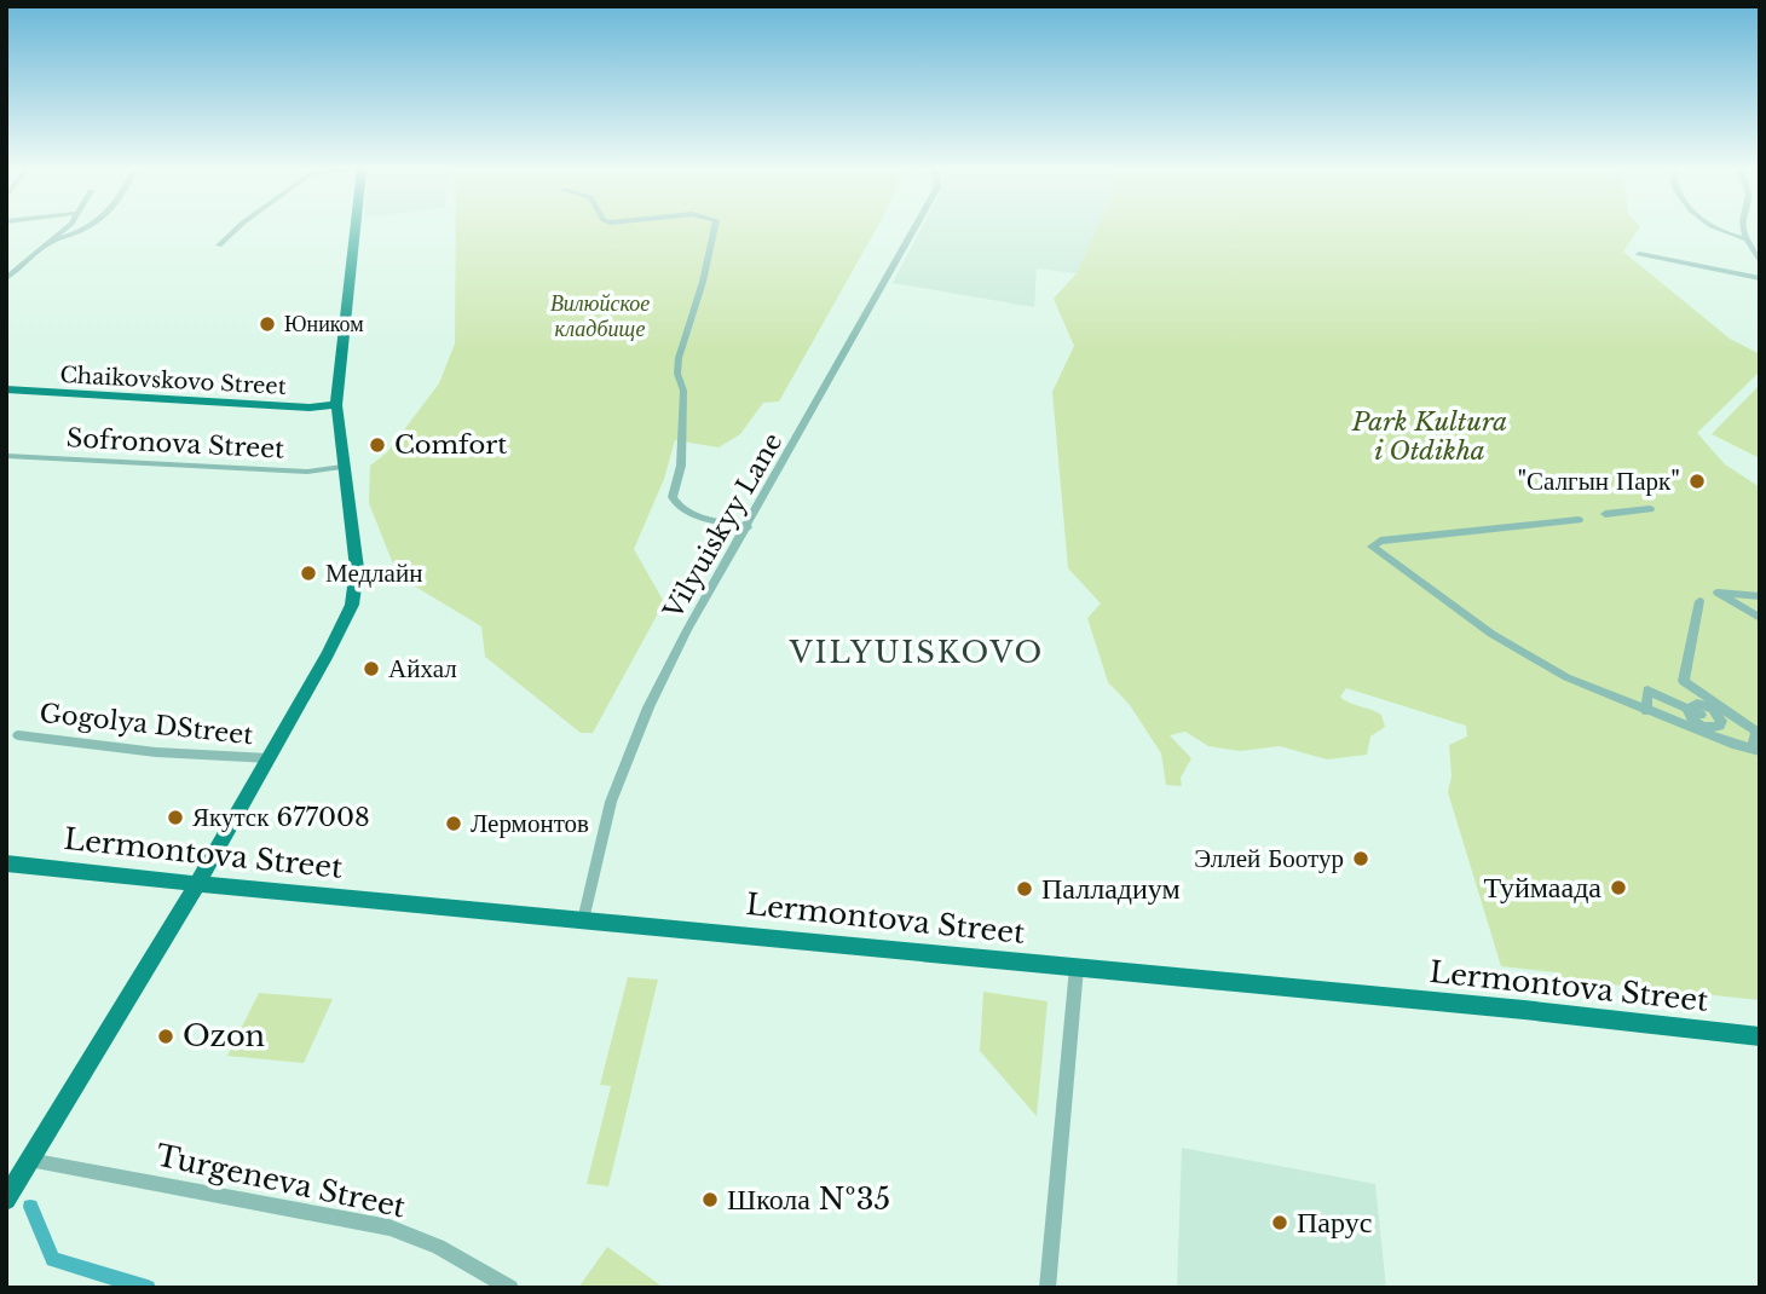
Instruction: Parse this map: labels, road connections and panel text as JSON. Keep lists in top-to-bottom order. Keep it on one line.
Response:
{"streets":{"main road":["Chaikovskovo Street","Lermontova Street"],"street":["Sofronova Street","Vilyuiskyy Lane","Gogolya DStreet","Turgeneva Street"]},"crossings":[["Vilyuiskyy Lane","Lermontova Street"]],"districts":["VILYUISKOVO"],"parks":["Вилюйское кладбище","Park Kultura i Otdikha"],"places":["Юником","Comfort","\"Салгын Парк\"","Медлайн","Айхал","Якутск 677008","Лермонтов","Эллей Боотур","Туймаада","Палладиум","Ozon","Школа №35","Парус"]}
